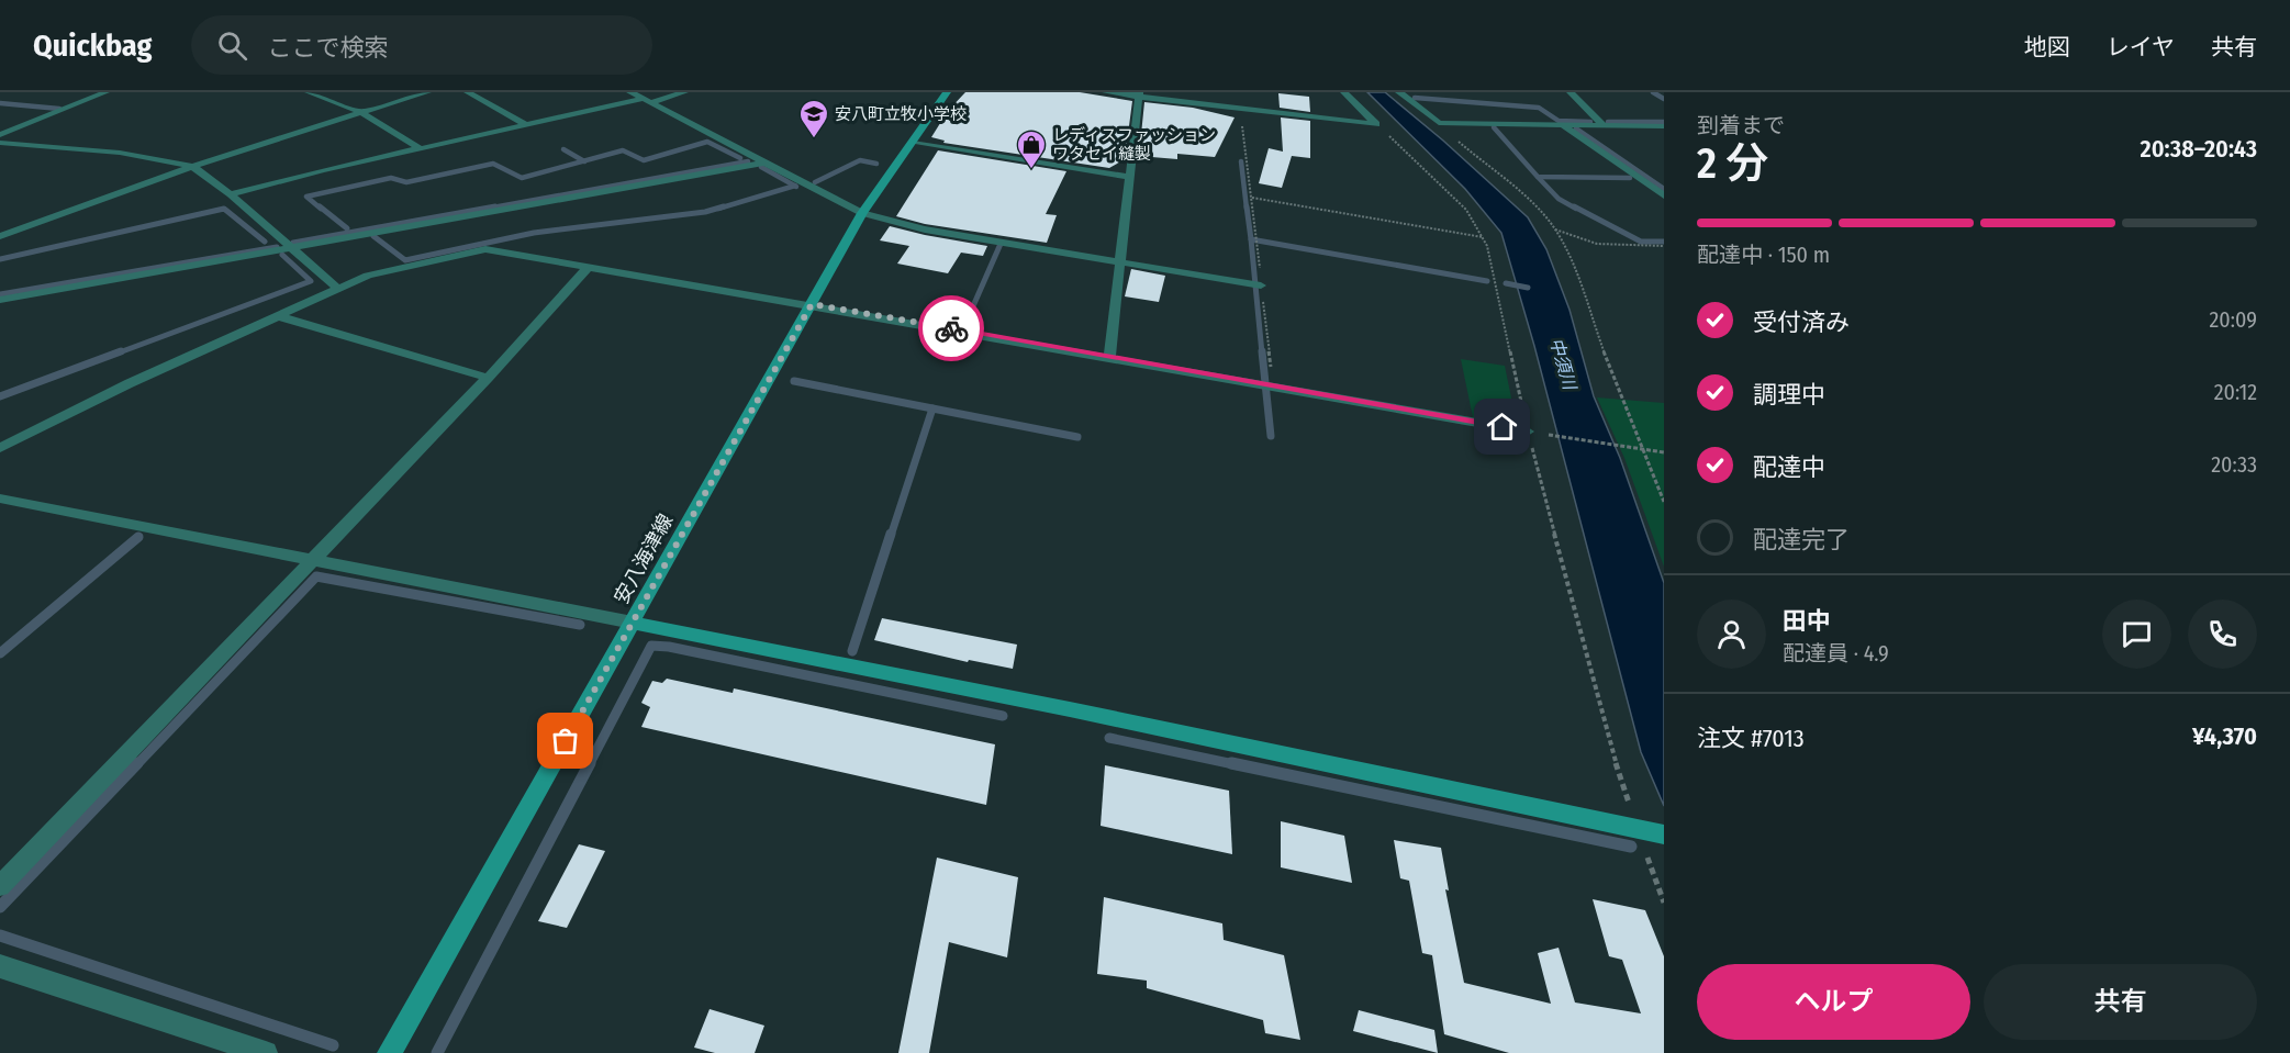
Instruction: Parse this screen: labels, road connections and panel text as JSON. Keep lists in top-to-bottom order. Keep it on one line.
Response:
{"streets":{"main road":["安八海津線"]},"water":["中須川"],"places":{"school or university":["安八町立牧小学校"],"shop":["レディスファッション ワタセイ縫製"]},"page":{"header":"Quickbag","search":"ここで検索","nav":["地図","レイヤ","共有"],"heading":["2 分","到着まで","20:38–20:43"],"panel":["田中","配達員 · 4.9","注文 #7013","¥4,370"],"bar":"配達中 · 150 m","list":[["受付済み","20:09"],["調理中","20:12"],["配達中","20:33"],"配達完了"],"buttons":["ヘルプ","共有"]}}
